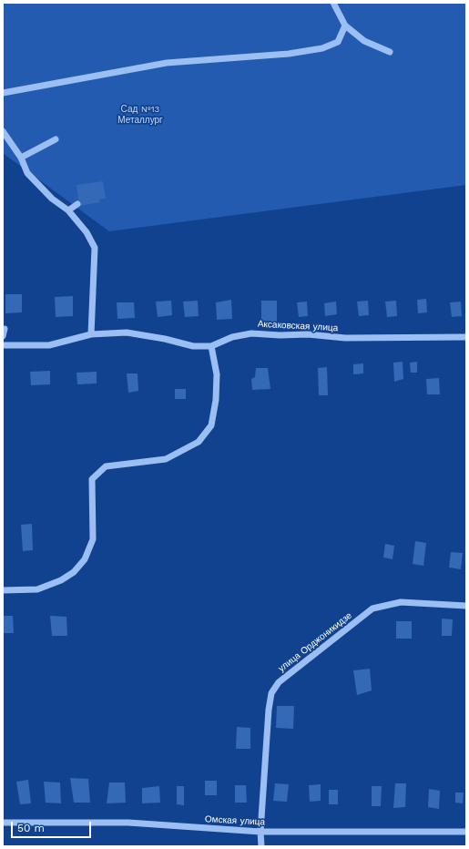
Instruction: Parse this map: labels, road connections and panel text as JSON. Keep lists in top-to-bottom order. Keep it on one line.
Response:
{"streets":{"street":["Аксаковская улица","улица Орджоникидзе","Омская улица"]},"crossings":[["улица Орджоникидзе","Омская улица"]],"parks":["Сад №13 Металлург"],"scale_bar":"50 m"}
